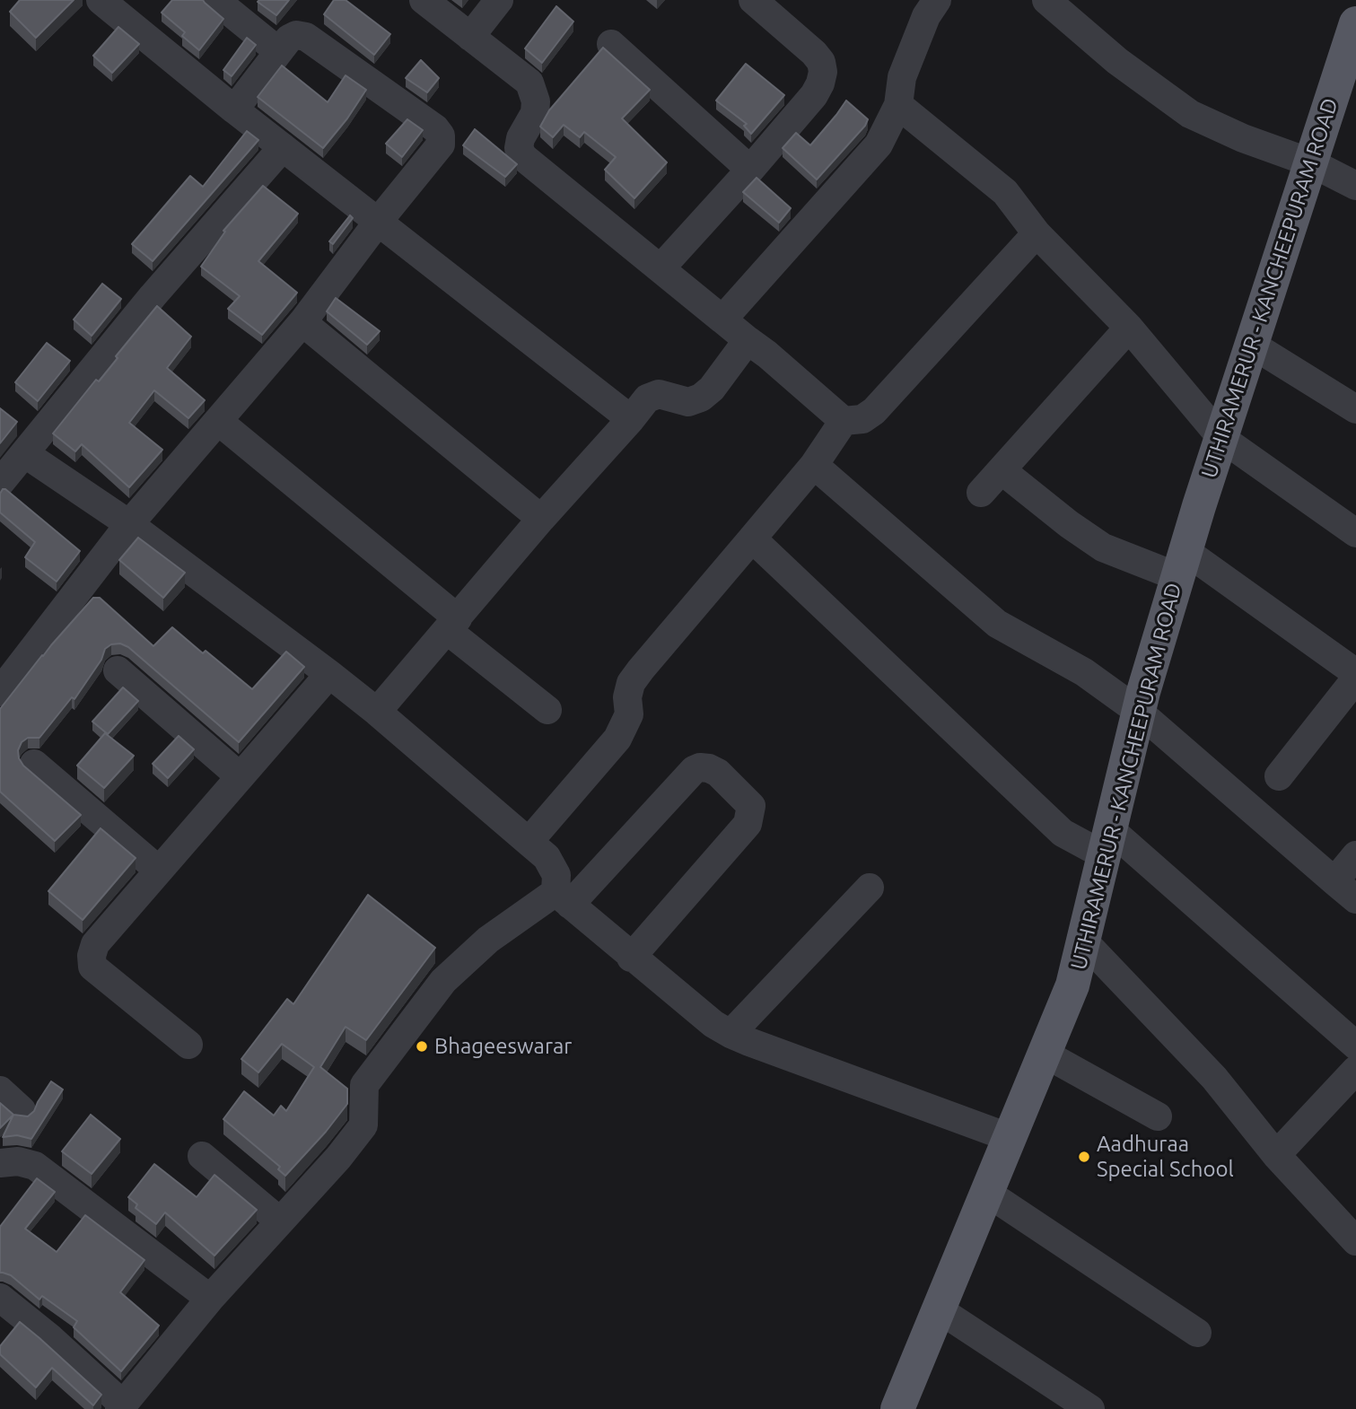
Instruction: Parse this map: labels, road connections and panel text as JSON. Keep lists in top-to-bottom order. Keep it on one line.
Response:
{"streets":{"main road":["UTHIRAMERUR - KANCHEEPURAM ROAD"]},"places":["Bhageeswarar","Aadhuraa Special School"]}
